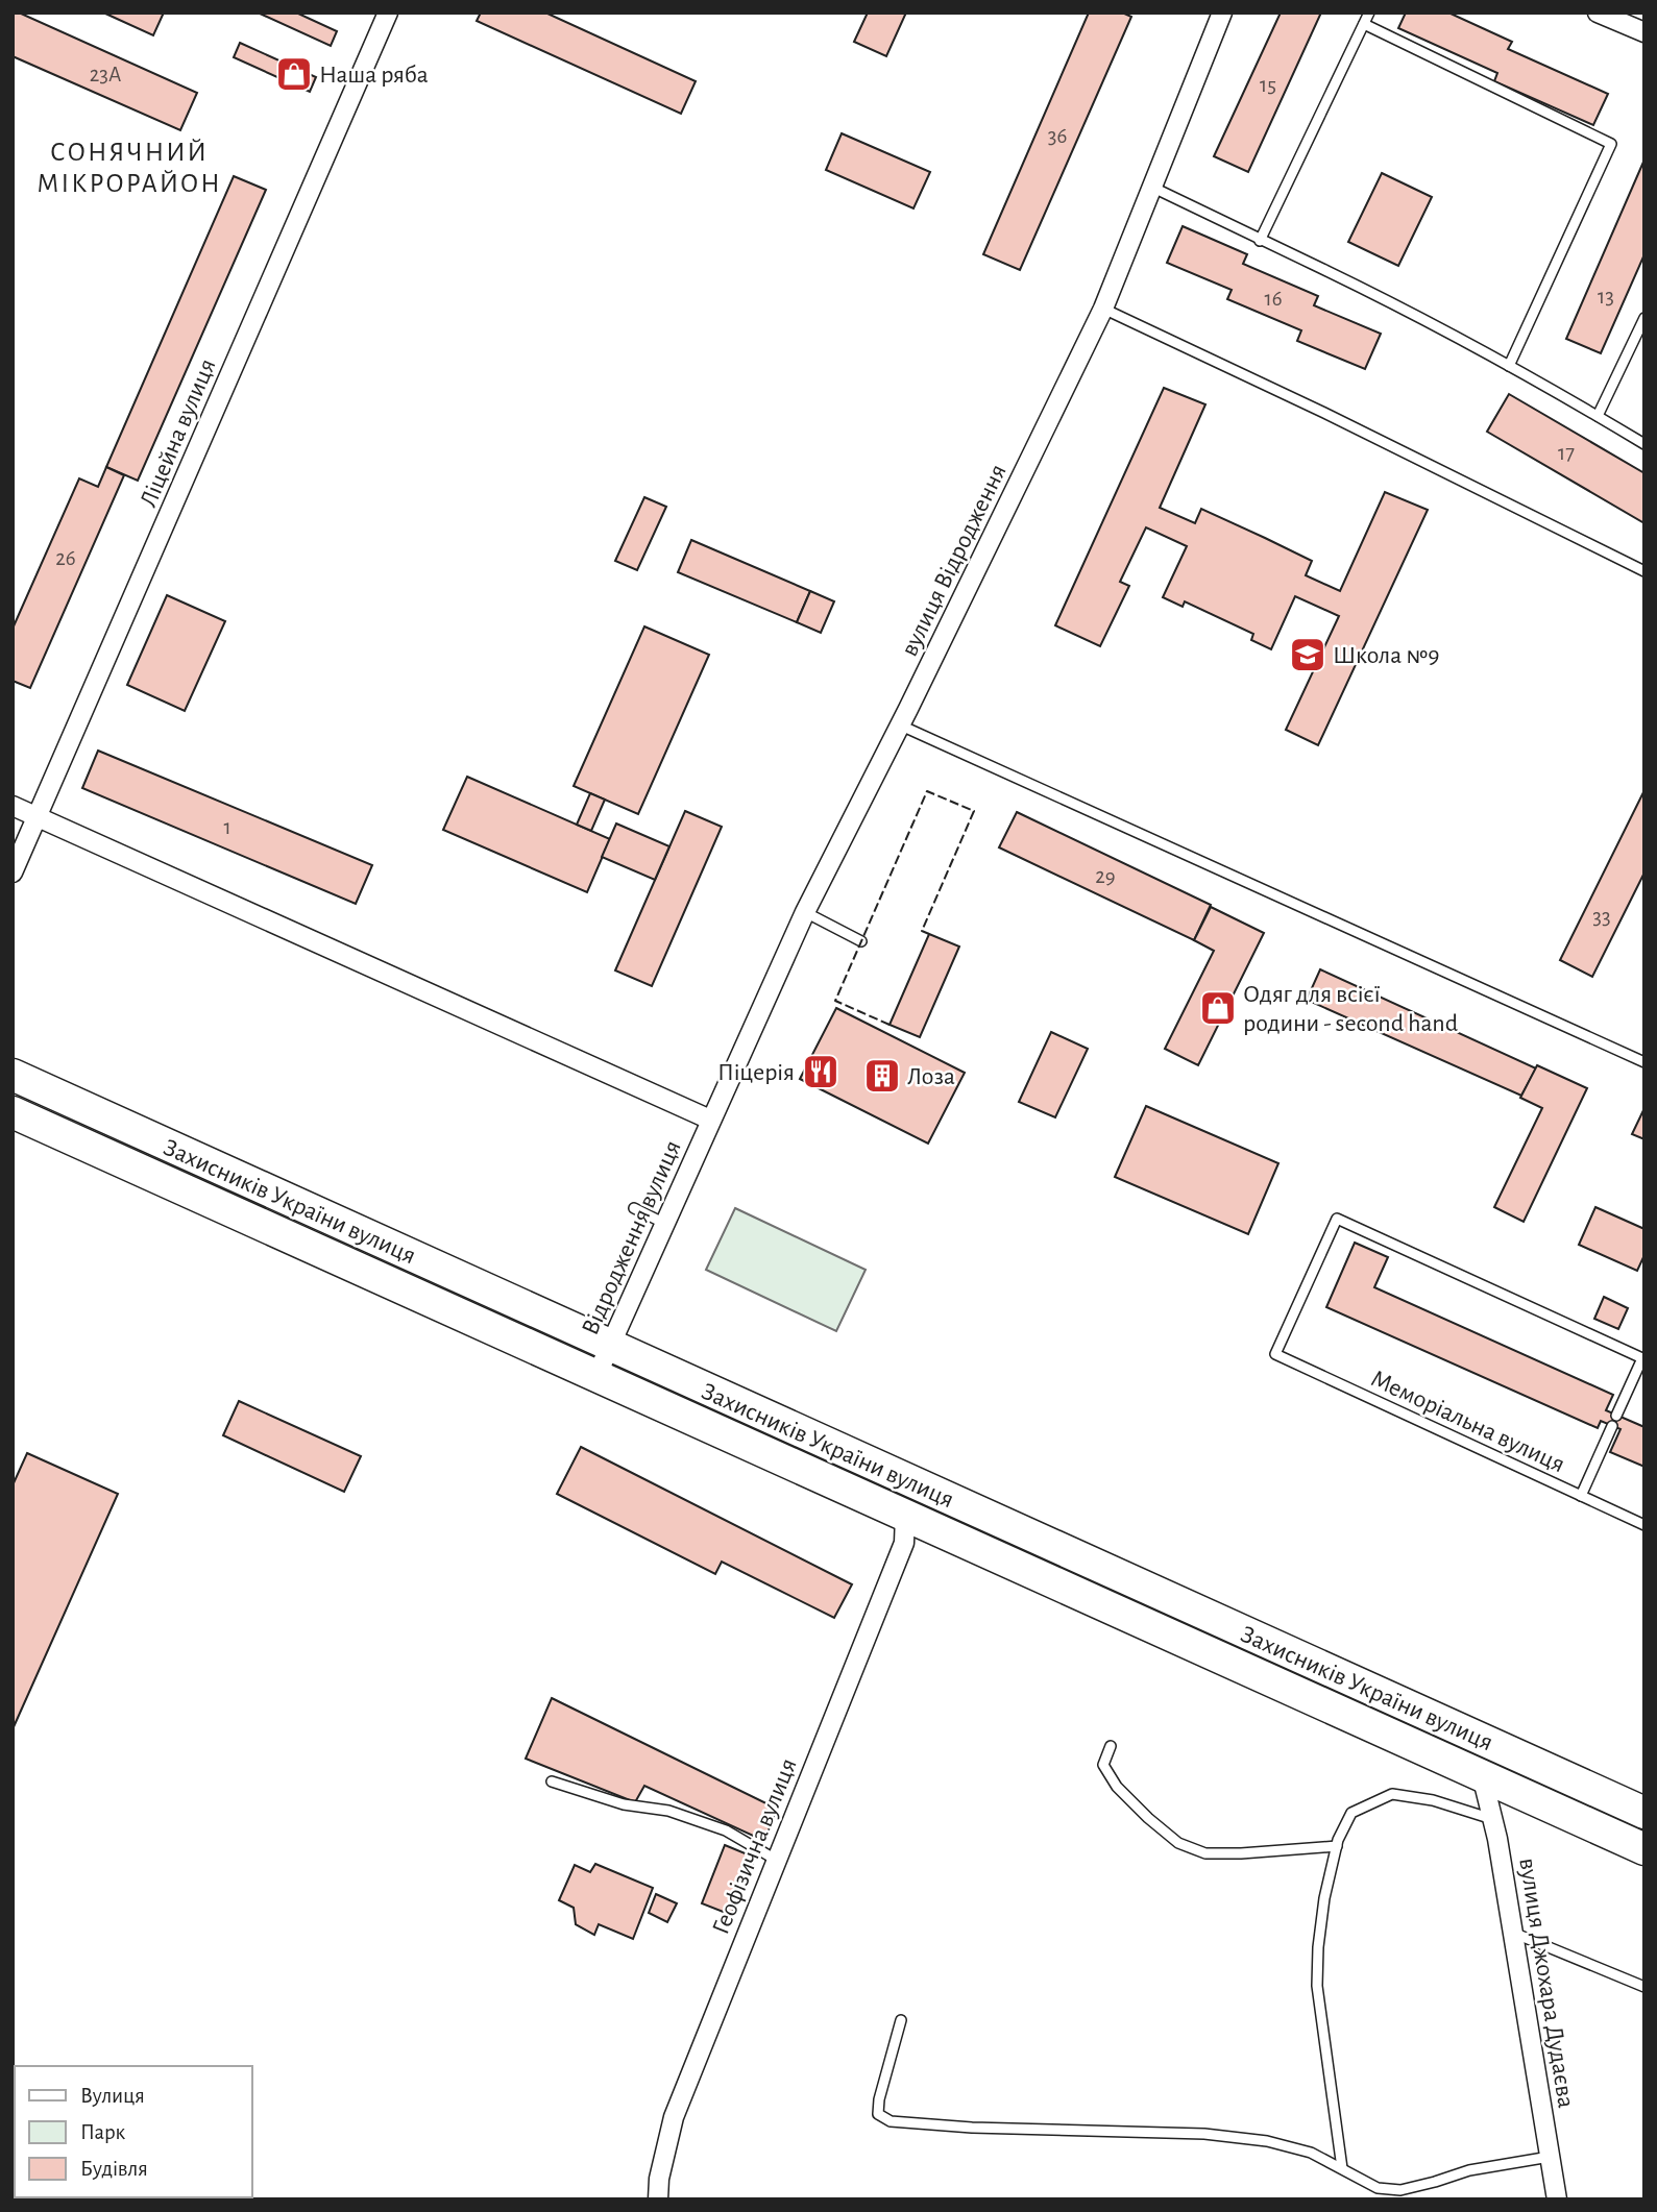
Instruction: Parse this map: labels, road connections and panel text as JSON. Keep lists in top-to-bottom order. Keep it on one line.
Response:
{"streets":{"highway":["Захисників України вулиця"],"street":["Ліцейна вулиця","вулиця Відродження","Відродження вулиця","Геофізична вулиця","вулиця Джохара Дудаєва"],"lane":["Меморіальна вулиця"]},"crossings":[["вулиця Відродження","Відродження вулиця"],["Захисників України вулиця","Відродження вулиця"],["Захисників України вулиця","Геофізична вулиця"],["Захисників України вулиця","вулиця Джохара Дудаєва"]],"districts":["СОНЯЧНИЙ МІКРОРАЙОН"],"places":{"shop":["Наша ряба","Одяг для всієї родини - second hand"],"school or university":["Школа №9"],"restaurant":["Піцерія"],"building":["Лоза"]},"house_numbers":["23А","15","36","13","16","17","26","1","29","33"],"legend":["Вулиця","Парк","Будівля"]}
